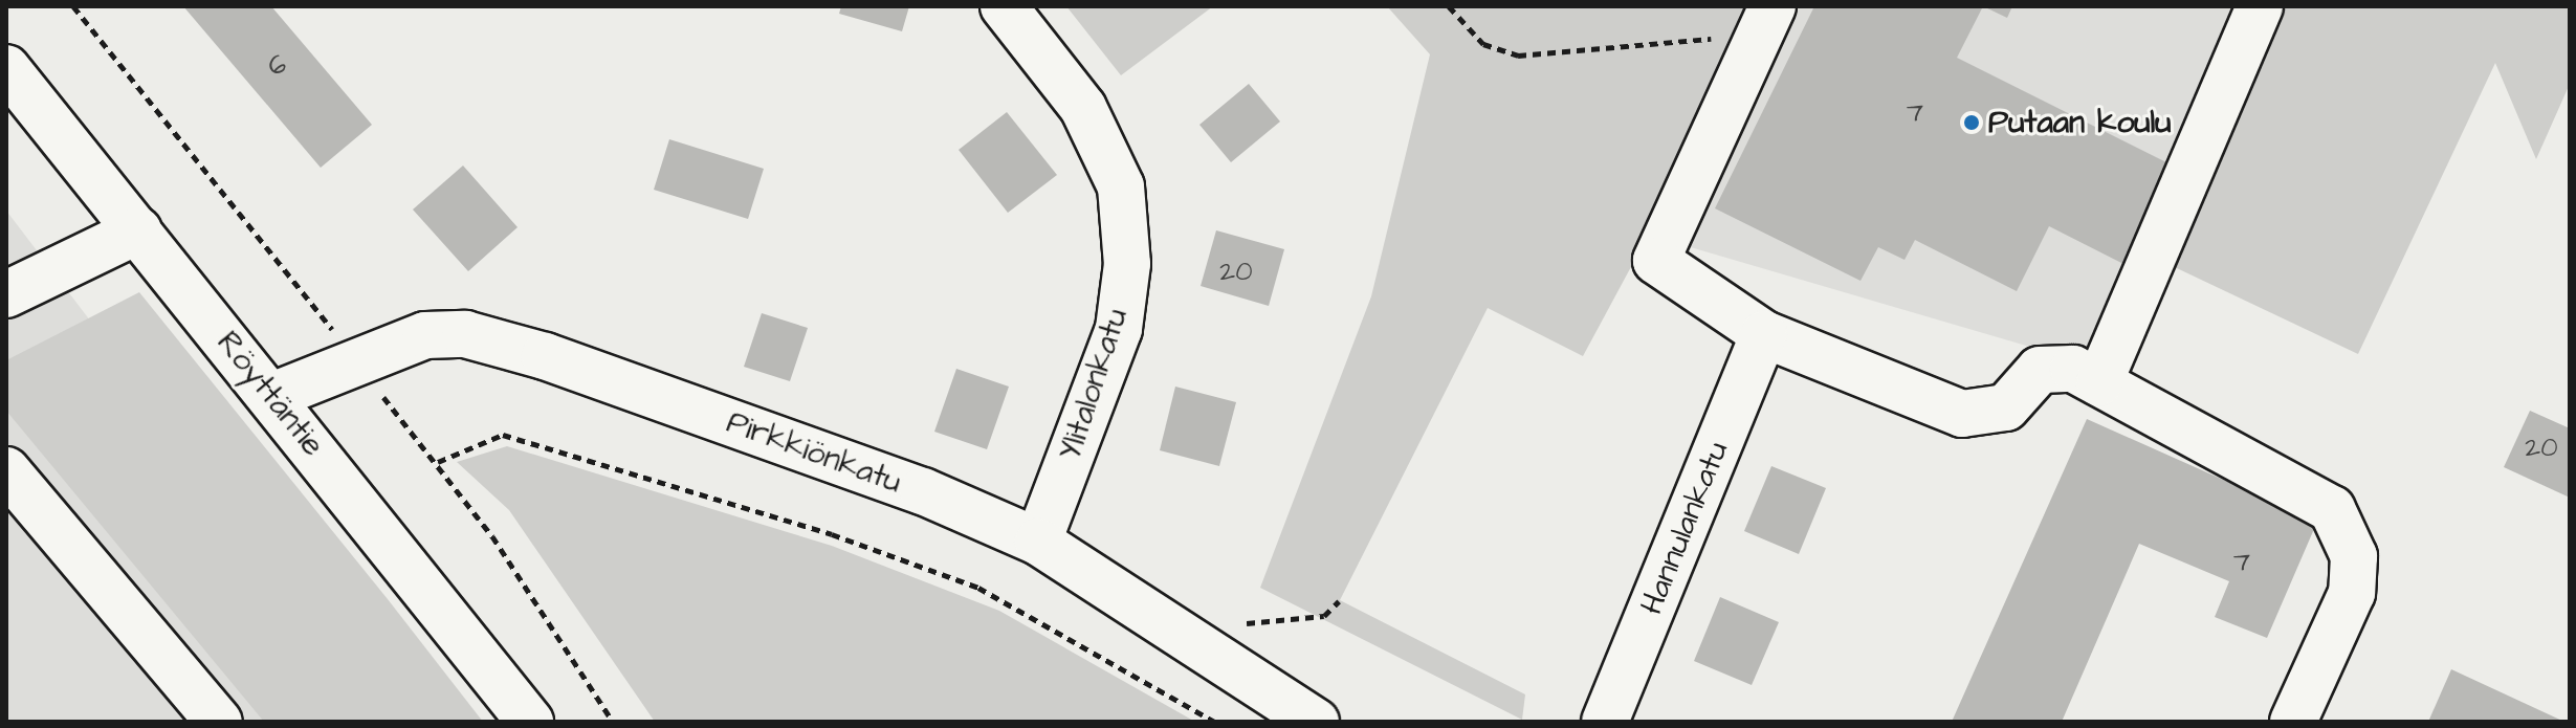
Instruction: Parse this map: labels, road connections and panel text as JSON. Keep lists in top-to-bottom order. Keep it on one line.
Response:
{"streets":{"street":["Ylitalonkatu","Röyttäntie","Pirkkiönkatu","Hannulankatu"]},"crossings":[["Ylitalonkatu","Pirkkiönkatu"],["Röyttäntie","Pirkkiönkatu"]],"places":["Putaan koulu"],"house_numbers":["6","7","20","20","7"]}
